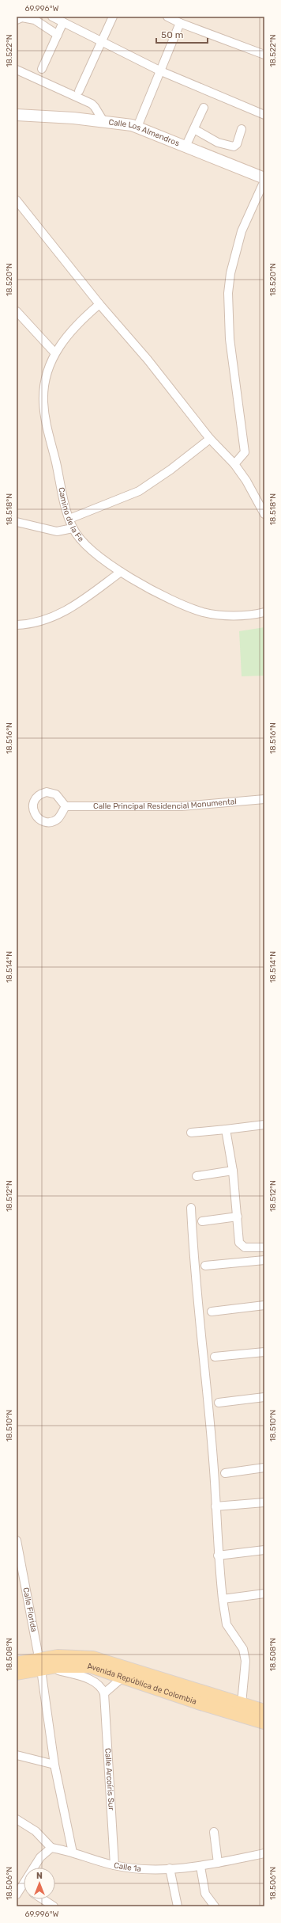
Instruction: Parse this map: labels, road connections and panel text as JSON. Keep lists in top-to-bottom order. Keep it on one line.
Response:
{"streets":{"main road":["Avenida República de Colombia"],"street":["Calle Los Almendros","Camino de la Fe","Calle Principal Residencial Monumental","Calle Florida","Calle Arcoíris Sur","Calle 1a"]},"crossings":[["Calle Florida","Avenida República de Colombia"],["Calle Florida","Calle 1a"],["Calle Arcoíris Sur","Calle 1a"]],"scale_bar":"50 m","north":"top","coordinates":["69.996°W","18.522°N","18.520°N","18.518°N","18.516°N","18.514°N","18.512°N","18.510°N","18.508°N","18.506°N"]}
